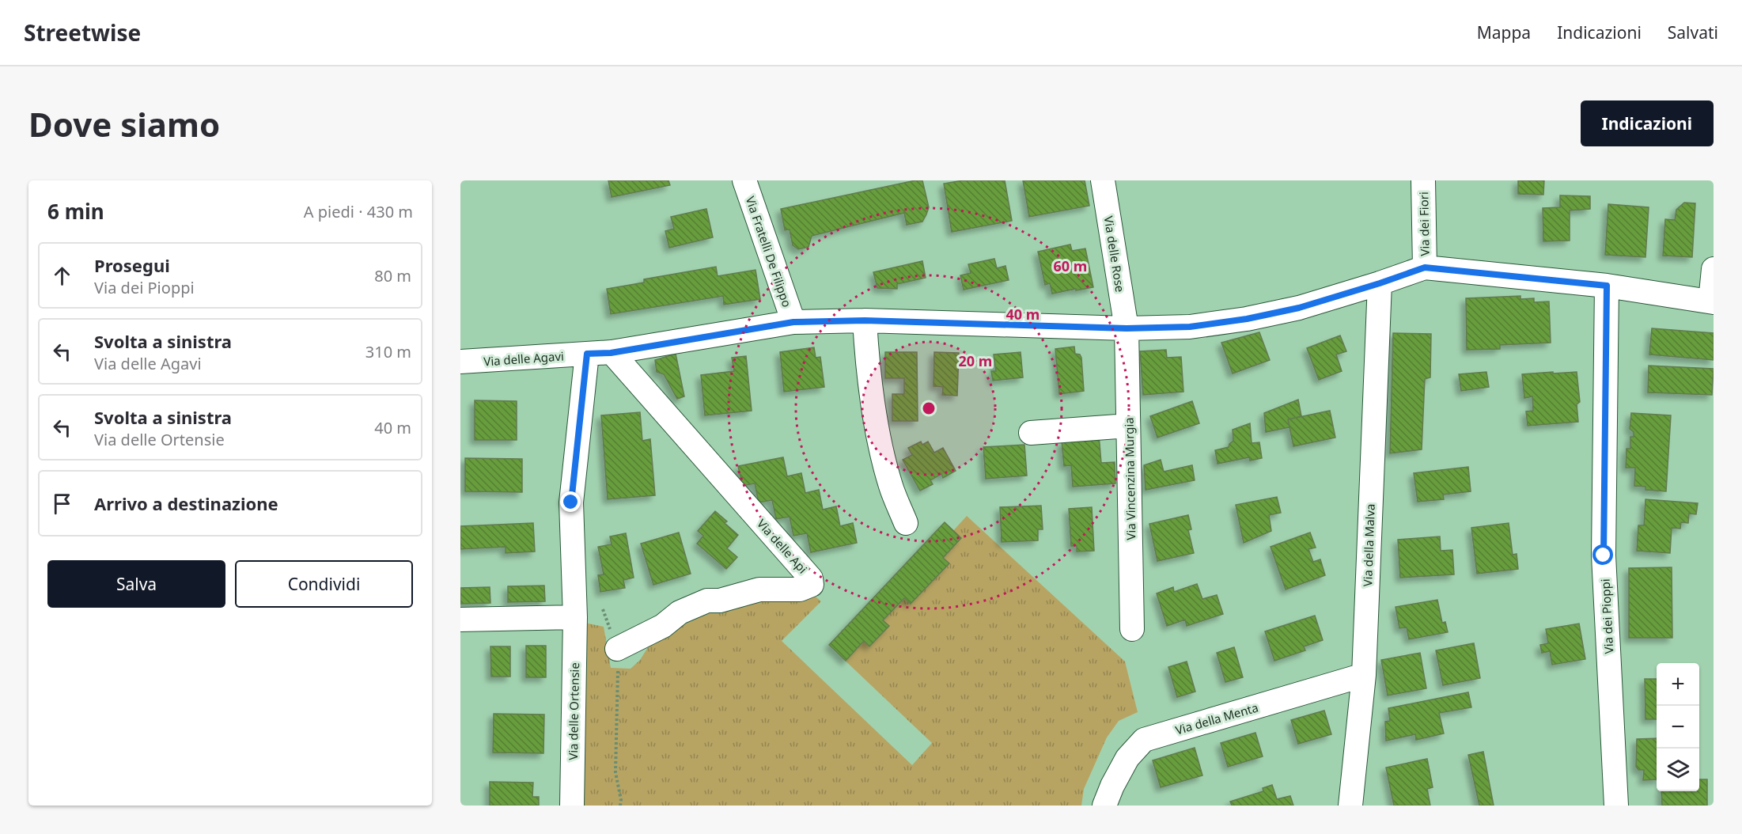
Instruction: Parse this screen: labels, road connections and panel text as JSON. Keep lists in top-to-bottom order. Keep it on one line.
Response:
{"streets":{"street":["Via dei Fiori","Via Fratelli De Filippo","Via delle Rose","Via delle Agavi","Via Vincenzina Murgia","Via della Malva","Via delle Api","Via dei Pioppi","Via delle Ortensie","Via della Menta"]},"crossings":[["Via dei Fiori","Via delle Agavi"],["Via Fratelli De Filippo","Via delle Agavi"],["Via delle Rose","Via delle Agavi"],["Via delle Rose","Via Vincenzina Murgia"],["Via delle Agavi","Via Vincenzina Murgia"],["Via delle Agavi","Via della Malva"],["Via delle Agavi","Via delle Api"],["Via delle Agavi","Via dei Pioppi"],["Via delle Agavi","Via delle Ortensie"],["Via della Malva","Via della Menta"]],"page":{"header":"Streetwise","nav":["Mappa","Indicazioni","Salvati"],"buttons":["Indicazioni",["Salva","Condividi"]],"title":"Dove siamo","heading":["6 min","A piedi · 430 m"],"list":[["Prosegui","Via dei Pioppi","80 m"],["Svolta a sinistra","Via delle Agavi","310 m"],["Svolta a sinistra","Via delle Ortensie","40 m"],"Arrivo a destinazione"],"map_buttons":["+","−"]},"rings":["60 m","40 m","20 m"]}
